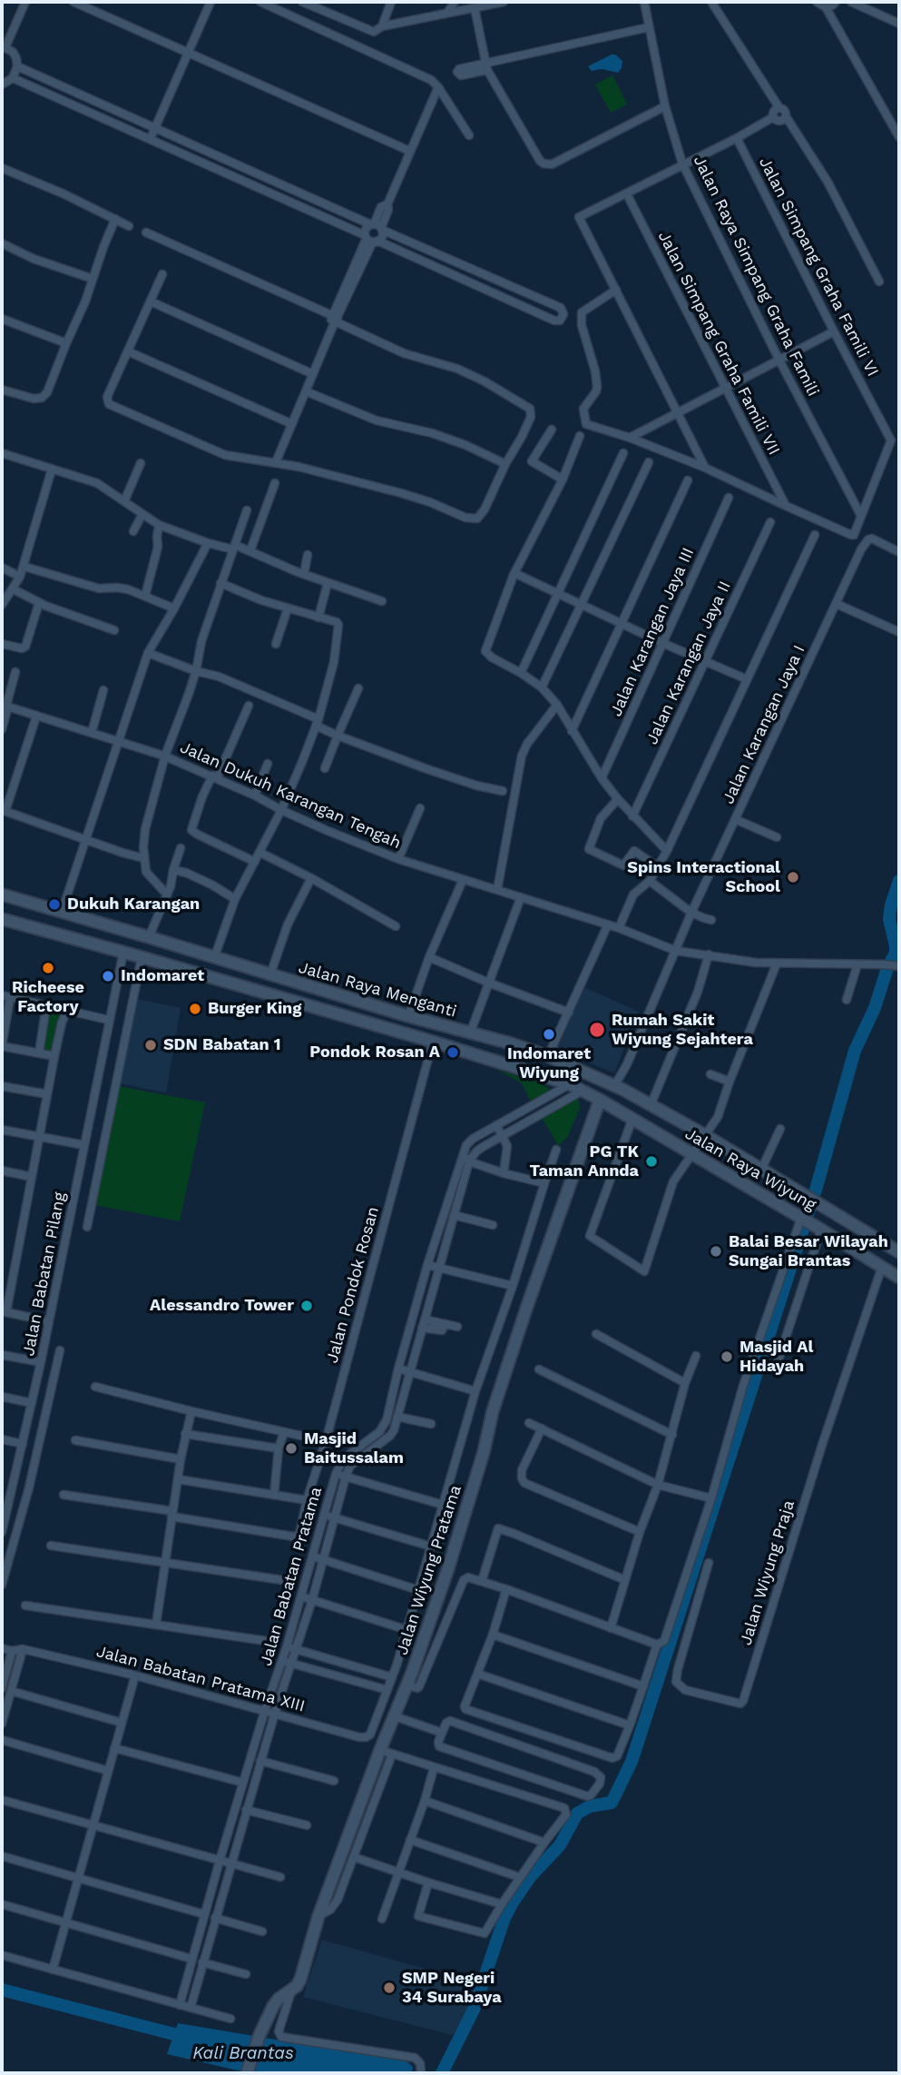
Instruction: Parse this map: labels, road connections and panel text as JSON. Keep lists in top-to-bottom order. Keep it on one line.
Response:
{"streets":{"main road":["Jalan Raya Menganti","Jalan Raya Wiyung","Jalan Wiyung Pratama"],"street":["Jalan Simpang Graha Famili VI","Jalan Raya Simpang Graha Famili","Jalan Simpang Graha Famili VII","Jalan Karangan Jaya III","Jalan Karangan Jaya II","Jalan Karangan Jaya I","Jalan Dukuh Karangan Tengah","Jalan Babatan Pilang","Jalan Pondok Rosan","Jalan Wiyung Praja","Jalan Babatan Pratama","Jalan Babatan Pratama XIII"]},"crossings":[["Jalan Simpang Graha Famili VI","Jalan Raya Simpang Graha Famili"],["Jalan Karangan Jaya I","Jalan Dukuh Karangan Tengah"],["Jalan Karangan Jaya I","Jalan Raya Wiyung"],["Jalan Raya Menganti","Jalan Raya Wiyung"],["Jalan Raya Wiyung","Jalan Wiyung Pratama"],["Jalan Raya Wiyung","Jalan Wiyung Praja"],["Jalan Raya Wiyung","Jalan Babatan Pratama"],["Jalan Wiyung Pratama","Jalan Babatan Pratama XIII"],["Jalan Babatan Pratama","Jalan Babatan Pratama XIII"]],"water":["Kali Brantas"],"places":["Spins Interactional School","Dukuh Karangan","Richeese Factory","Indomaret","Burger King","Rumah Sakit Wiyung Sejahtera","Indomaret Wiyung","SDN Babatan 1","Pondok Rosan A","PG TK Taman Annda","Balai Besar Wilayah Sungai Brantas","Alessandro Tower","Masjid Al Hidayah","Masjid Baitussalam","SMP Negeri 34 Surabaya"]}
